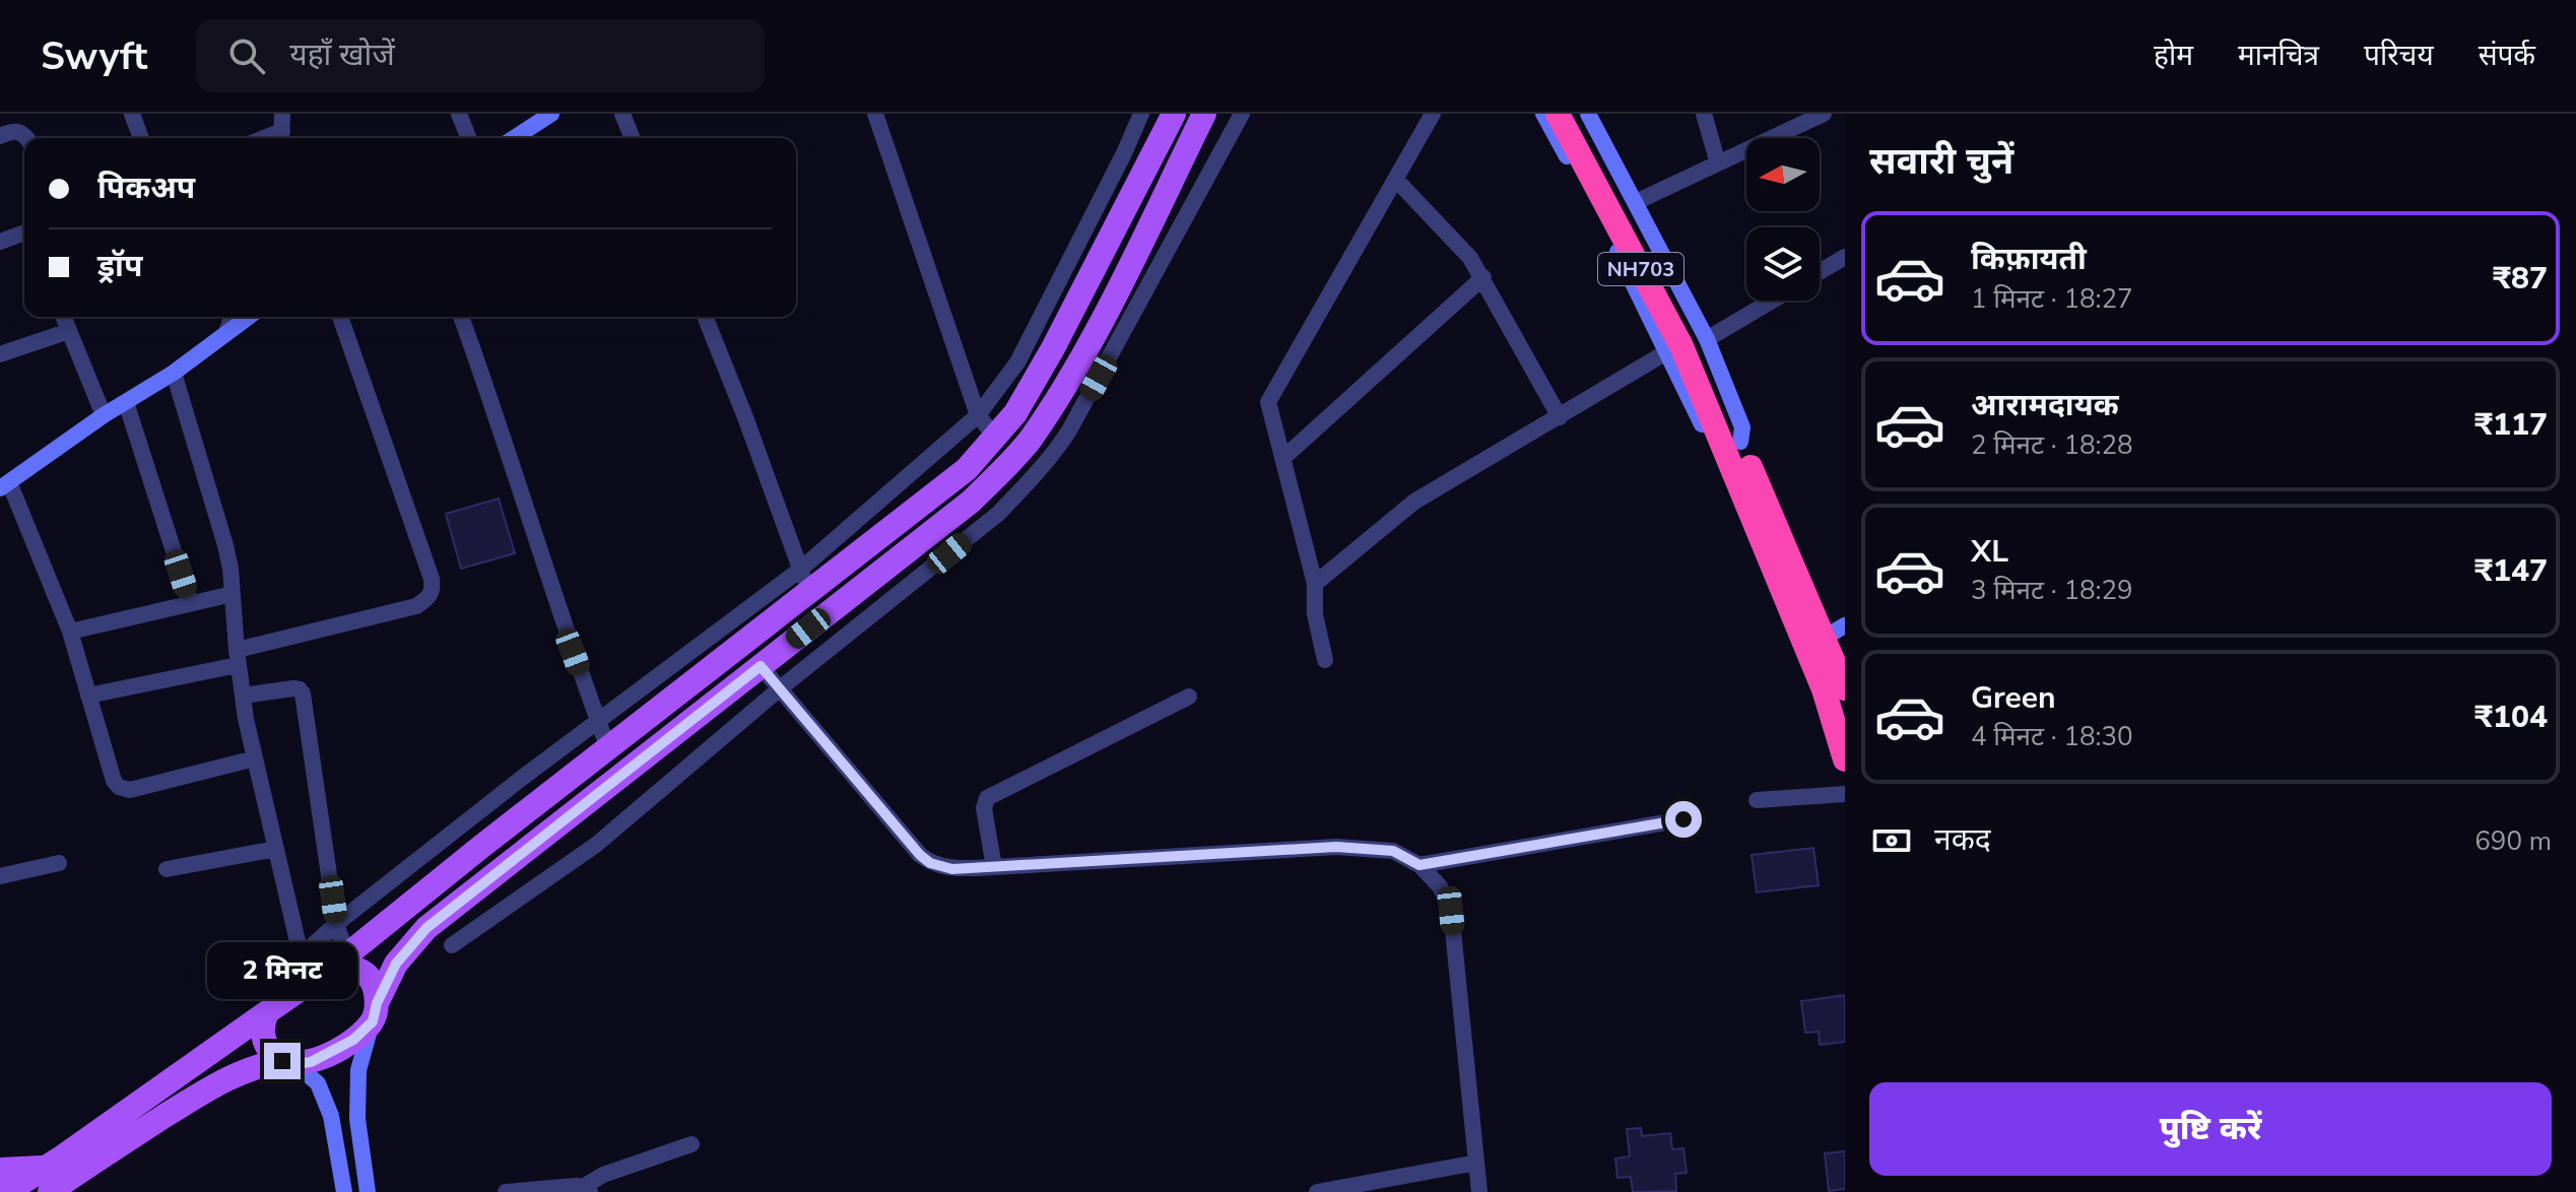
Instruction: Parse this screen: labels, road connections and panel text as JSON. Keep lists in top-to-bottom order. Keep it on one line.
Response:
{"streets":{"highway":["NH703"]},"north":"left","page":{"header":"Swyft","search":"यहाँ खोजें","nav":["होम","मानचित्र","परिचय","संपर्क"],"heading":"सवारी चुनें","banner":["पिकअप","ड्रॉप"],"list":[{"name":"किफ़ायती","note":"1 मिनट · 18:27","value":"₹87"},{"name":"आरामदायक","note":"2 मिनट · 18:28","value":"₹117"},{"name":"XL","note":"3 मिनट · 18:29","value":"₹147"},{"name":"Green","note":"4 मिनट · 18:30","value":"₹104"}],"pay":["नकद","690 m"],"bubble":"2 मिनट","buttons":"पुष्टि करें"}}
